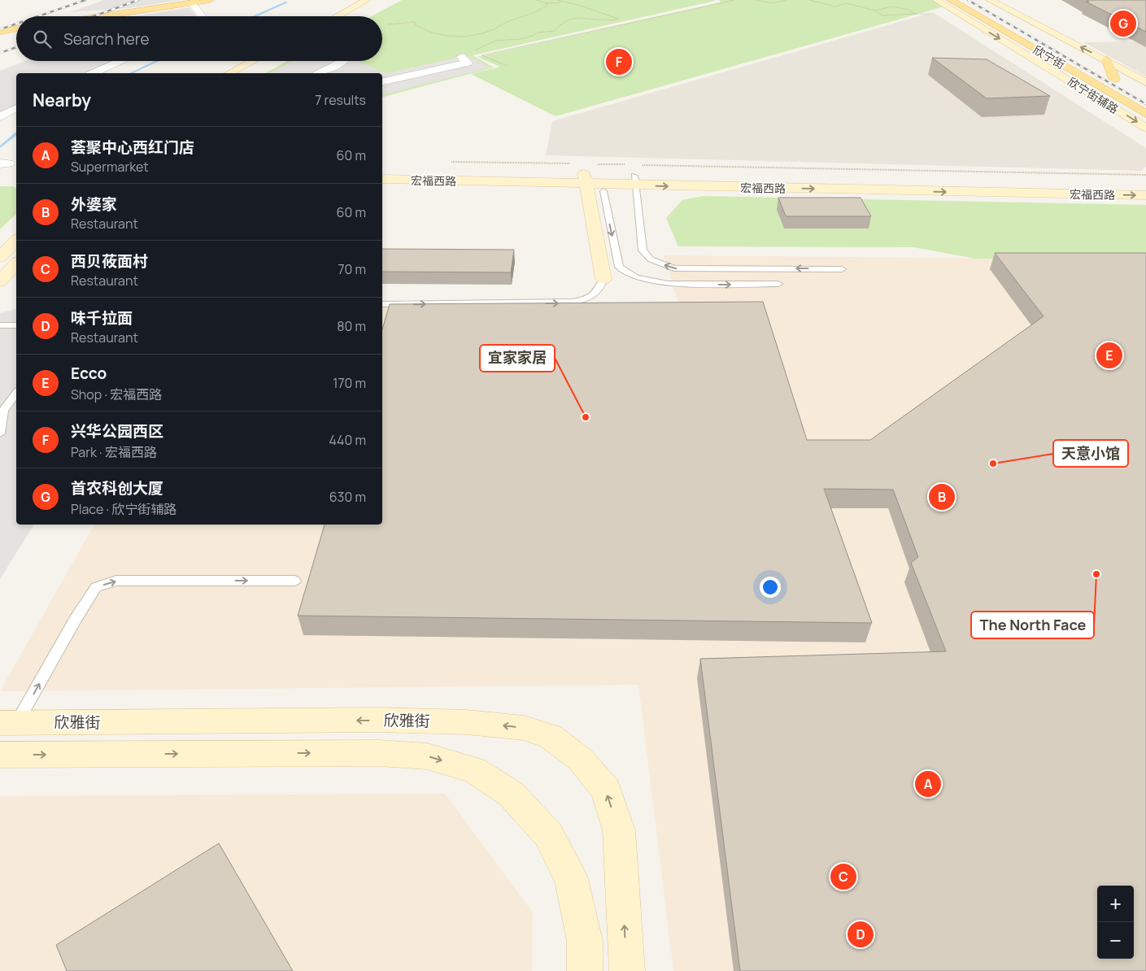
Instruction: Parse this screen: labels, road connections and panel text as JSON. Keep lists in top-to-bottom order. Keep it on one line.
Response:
{"streets":{"main road":["欣宁街","欣宁街辅路","宏福西路","欣雅街"]},"crossings":[["欣宁街","欣宁街辅路"]],"one_way":["欣雅街"],"places":["宜家家居","天意小馆","The North Face"],"page":{"pins":["G","F","E","B","A","C","D"],"search":"Search here","heading":["Nearby","7 results"],"list":[{"mark":"A","name":"荟聚中心西红门店","note":"Supermarket","value":"60 m"},{"mark":"B","name":"外婆家","note":"Restaurant","value":"60 m"},{"mark":"C","name":"西贝莜面村","note":"Restaurant","value":"70 m"},{"mark":"D","name":"味千拉面","note":"Restaurant","value":"80 m"},{"mark":"E","name":"Ecco","note":"Shop · 宏福西路","value":"170 m"},{"mark":"F","name":"兴华公园西区","note":"Park · 宏福西路","value":"440 m"},{"mark":"G","name":"首农科创大厦","note":"Place · 欣宁街辅路","value":"630 m"}],"map_buttons":["+","−"]}}
